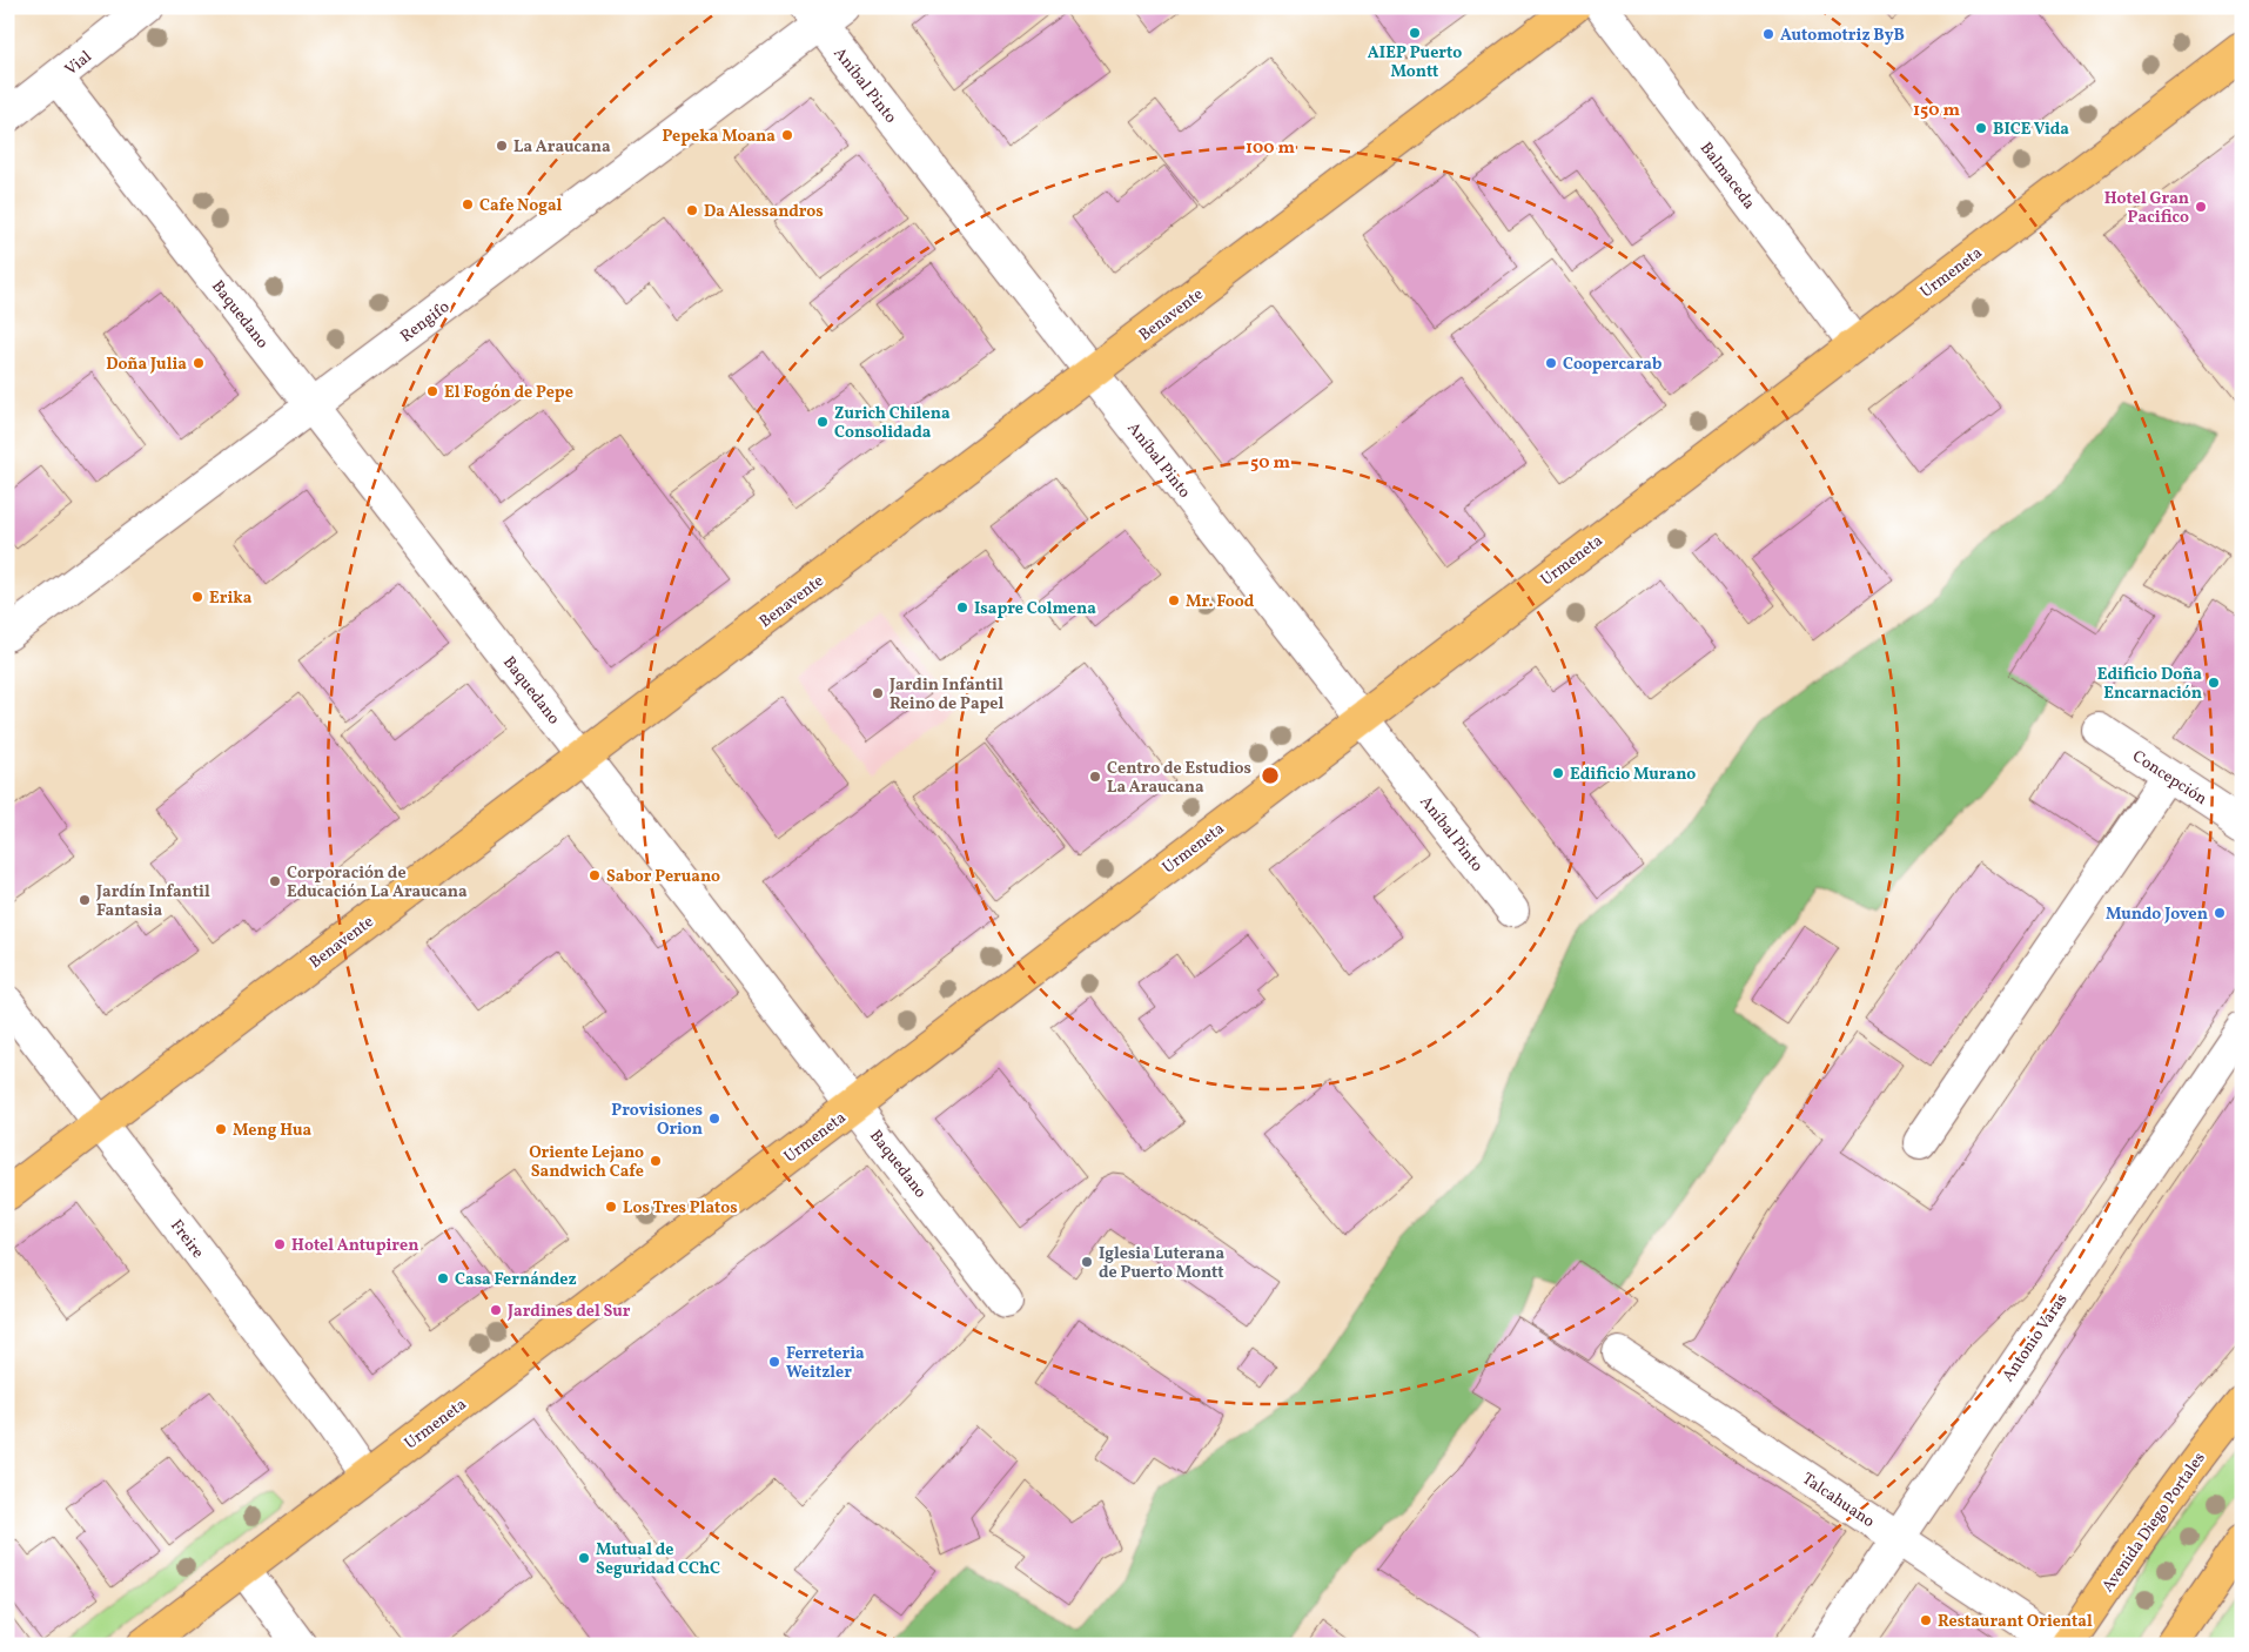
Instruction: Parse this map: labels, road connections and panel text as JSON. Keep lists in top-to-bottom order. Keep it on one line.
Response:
{"streets":{"main road":["Urmeneta","Benavente","Avenida Diego Portales"],"street":["Vial","Aníbal Pinto","Balmaceda","Baquedano","Rengifo","Concepción","Freire","Antonio Varas","Talcahuano"]},"crossings":[["Vial","Baquedano"],["Aníbal Pinto","Urmeneta"],["Aníbal Pinto","Benavente"],["Aníbal Pinto","Rengifo"],["Balmaceda","Urmeneta"],["Urmeneta","Baquedano"],["Urmeneta","Freire"],["Baquedano","Benavente"],["Baquedano","Rengifo"],["Benavente","Freire"],["Antonio Varas","Talcahuano"]],"places":["AIEP Puerto Montt","Automotriz ByB","BICE Vida","Pepeka Moana","La Araucana","Cafe Nogal","Hotel Gran Pacifico","Da Alessandros","Doña Julia","Coopercarab","El Fogón de Pepe","Zurich Chilena Consolidada","Erika","Mr. Food","Isapre Colmena","Edificio Doña Encarnación","Jardin Infantil Reino de Papel","Edificio Murano","Centro de Estudios La Araucana","Sabor Peruano","Corporación de Educación La Araucana","Jardín Infantil Fantasia","Mundo Joven","Provisiones Orion","Meng Hua","Oriente Lejano Sandwich Cafe","Los Tres Platos","Hotel Antupiren","Iglesia Luterana de Puerto Montt","Casa Fernández","Jardines del Sur","Ferreteria Weitzler","Mutual de Seguridad CChC","Restaurant Oriental"],"rings":["150 m","100 m","50 m"]}
